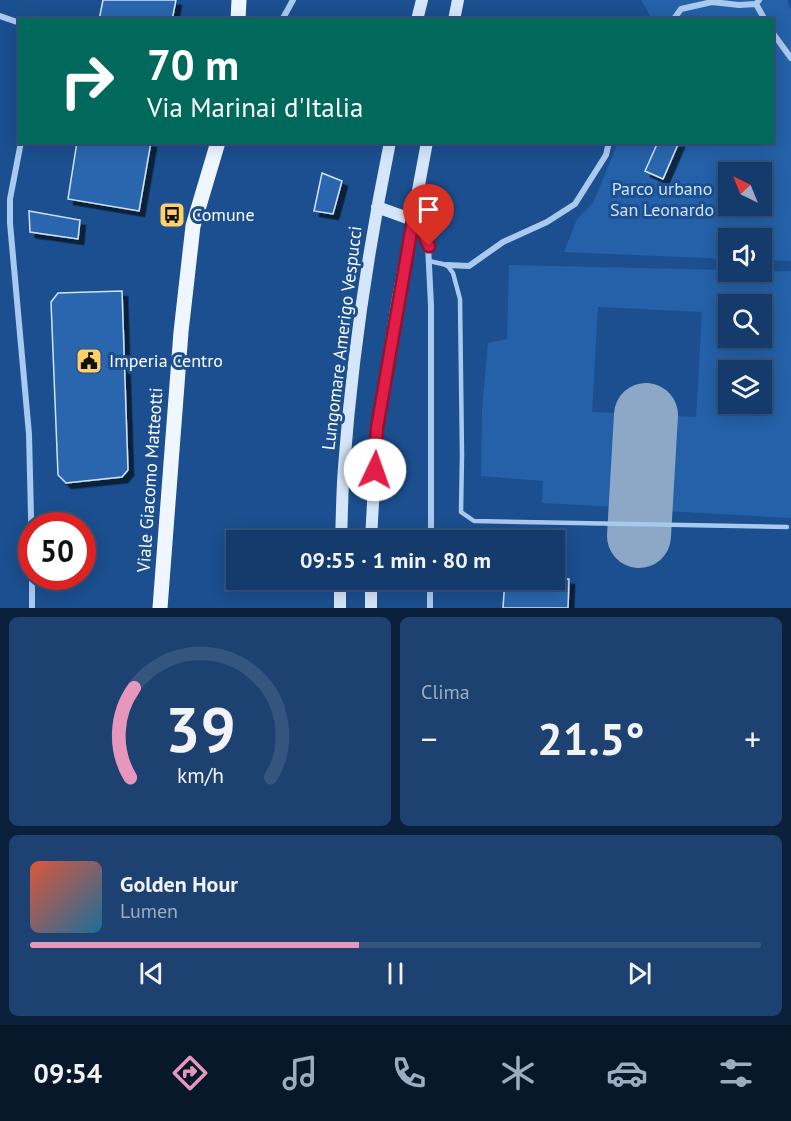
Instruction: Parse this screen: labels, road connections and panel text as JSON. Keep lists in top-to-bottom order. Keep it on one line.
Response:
{"streets":{"main road":["Lungomare Amerigo Vespucci","Viale Giacomo Matteotti"]},"parks":["Parco urbano San Leonardo"],"places":{"bus stop":["Comune"],"public building":["Imperia Centro"]},"north":"top left","page":{"turn":["70 m","Via Marinai d'Italia"],"limit":"50","trip":"09:55 · 1 min · 80 m","tile":"Clima","heat":["−","21.5°","+"],"song":["Golden Hour","Lumen"],"tabs":"09:54","gauge":["39","km/h"]}}
